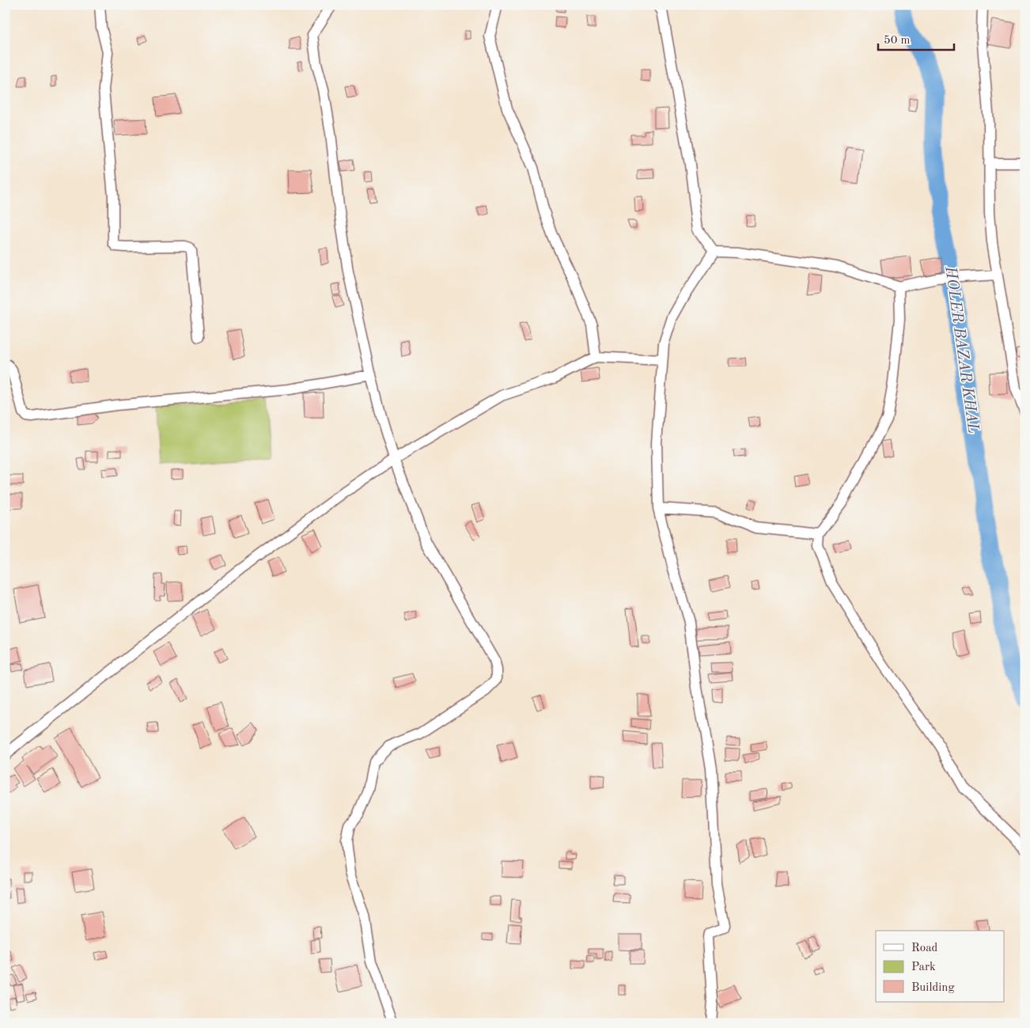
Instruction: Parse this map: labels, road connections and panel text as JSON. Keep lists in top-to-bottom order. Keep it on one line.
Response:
{"water":["HOLER BAZAR KHAL"],"legend":["Road","Park","Building"],"scale_bar":"50 m"}
